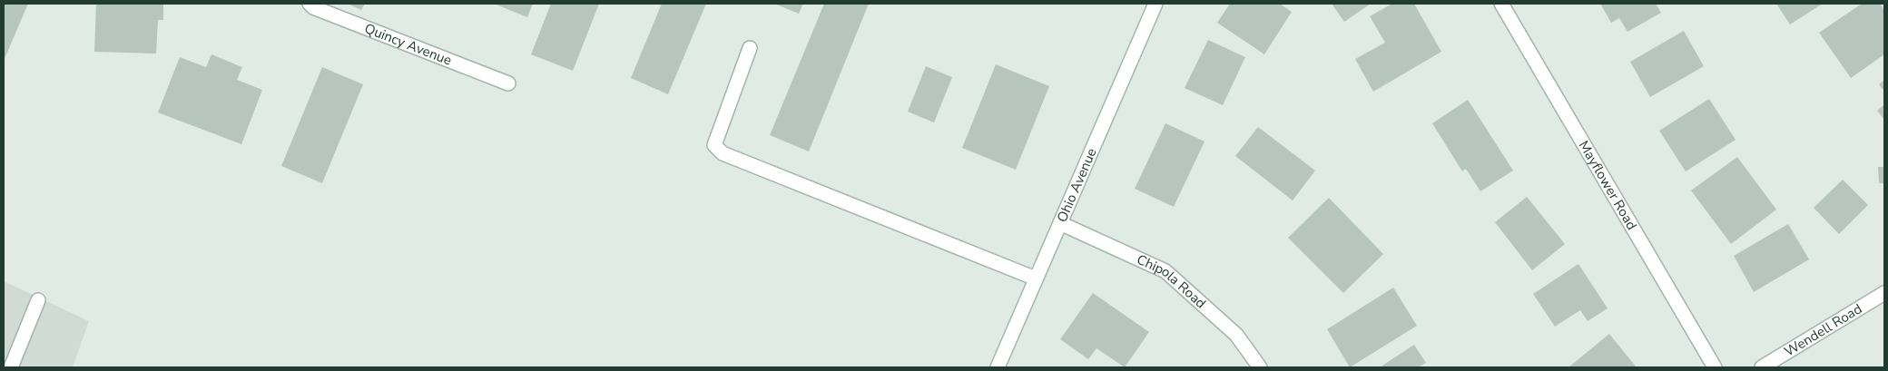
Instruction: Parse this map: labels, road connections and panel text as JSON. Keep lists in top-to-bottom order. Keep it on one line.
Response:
{"streets":{"street":["Quincy Avenue","Ohio Avenue","Mayflower Road","Chipola Road","Wendell Road"]},"crossings":[["Ohio Avenue","Chipola Road"]]}
